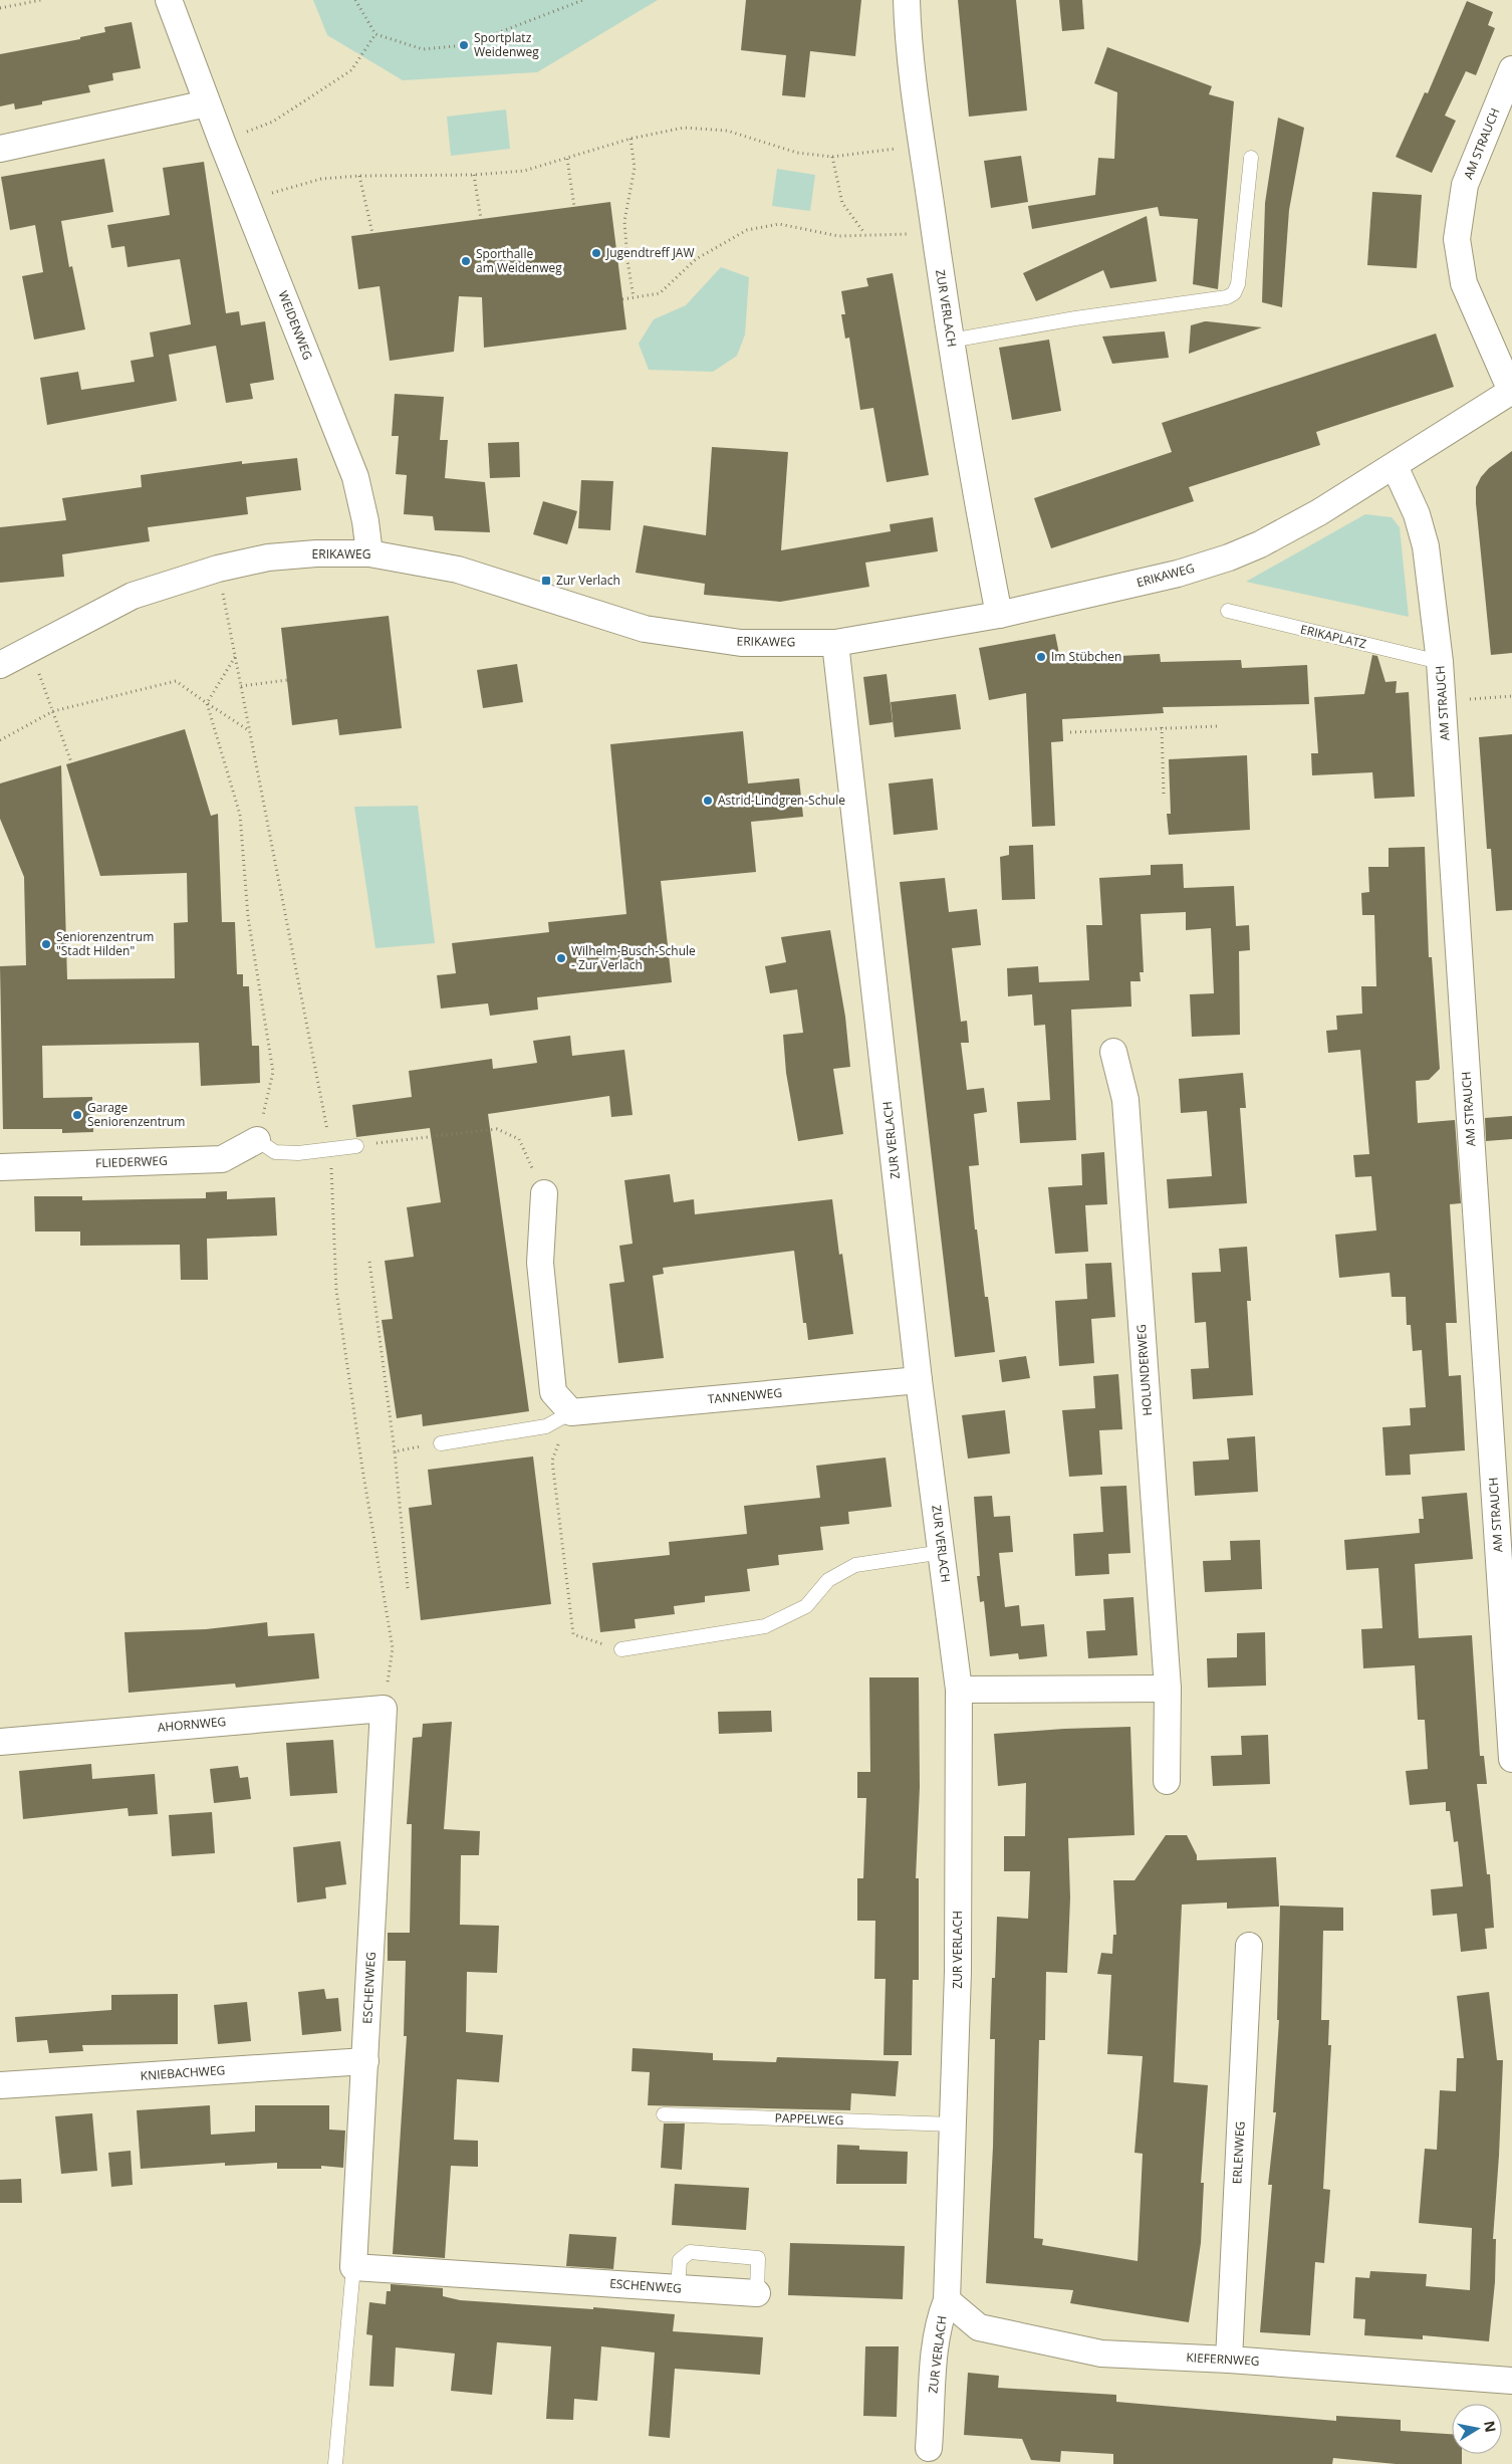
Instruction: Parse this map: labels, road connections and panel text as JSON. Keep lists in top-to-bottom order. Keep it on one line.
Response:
{"streets":{"street":["AM STRAUCH","ZUR VERLACH","WEIDENWEG","ERIKAWEG","FLIEDERWEG","HOLUNDERWEG","TANNENWEG","AHORNWEG","ESCHENWEG","KNIEBACHWEG","ERLENWEG","KIEFERNWEG"],"lane":["ERIKAPLATZ","PAPPELWEG"]},"crossings":[["AM STRAUCH","ERIKAWEG"],["AM STRAUCH","ERIKAPLATZ"],["ZUR VERLACH","ERIKAWEG"],["ZUR VERLACH","TANNENWEG"],["ZUR VERLACH","PAPPELWEG"],["ZUR VERLACH","KIEFERNWEG"],["WEIDENWEG","ERIKAWEG"],["AHORNWEG","ESCHENWEG"],["ESCHENWEG","KNIEBACHWEG"],["ERLENWEG","KIEFERNWEG"]],"places":{"other":["Sportplatz Weidenweg","Jugendtreff JAW","Sporthalle am Weidenweg","Im Stübchen","Astrid-Lindgren-Schule","Seniorenzentrum \"Stadt Hilden\"","Wilhelm-Busch-Schule - Zur Verlach","Garage Seniorenzentrum"],"transit":["Zur Verlach"]},"north":"right"}
